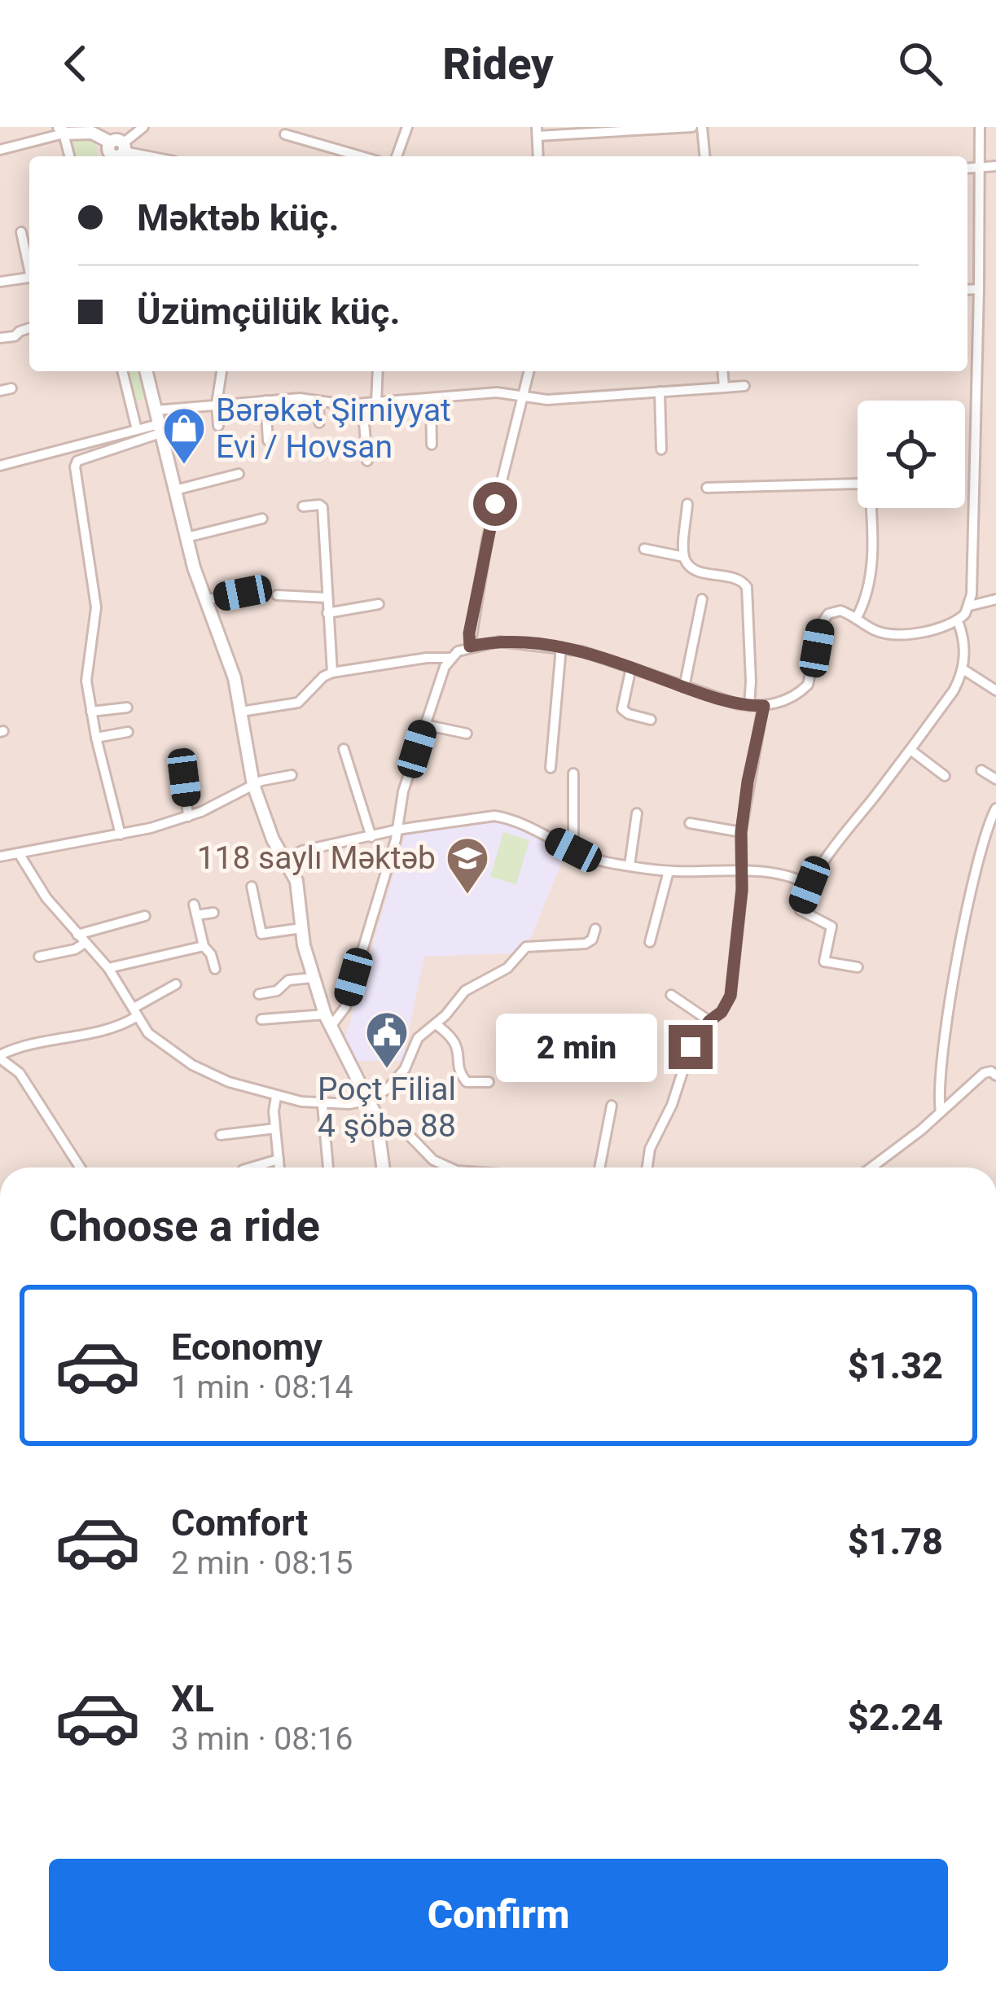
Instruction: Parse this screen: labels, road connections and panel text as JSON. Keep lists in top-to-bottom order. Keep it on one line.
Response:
{"places":{"shop":["Bərəkət Şirniyyat Evi / Hovsan"],"school or university":["118 saylı Məktəb"],"public building":["Poçt Filial 4 şöbə 88"]},"page":{"header":"Ridey","banner":["Məktəb küç.","Üzümçülük küç."],"bubble":"2 min","heading":"Choose a ride","list":[{"name":"Economy","note":"1 min · 08:14","value":"$1.32"},{"name":"Comfort","note":"2 min · 08:15","value":"$1.78"},{"name":"XL","note":"3 min · 08:16","value":"$2.24"}],"buttons":"Confirm"}}
